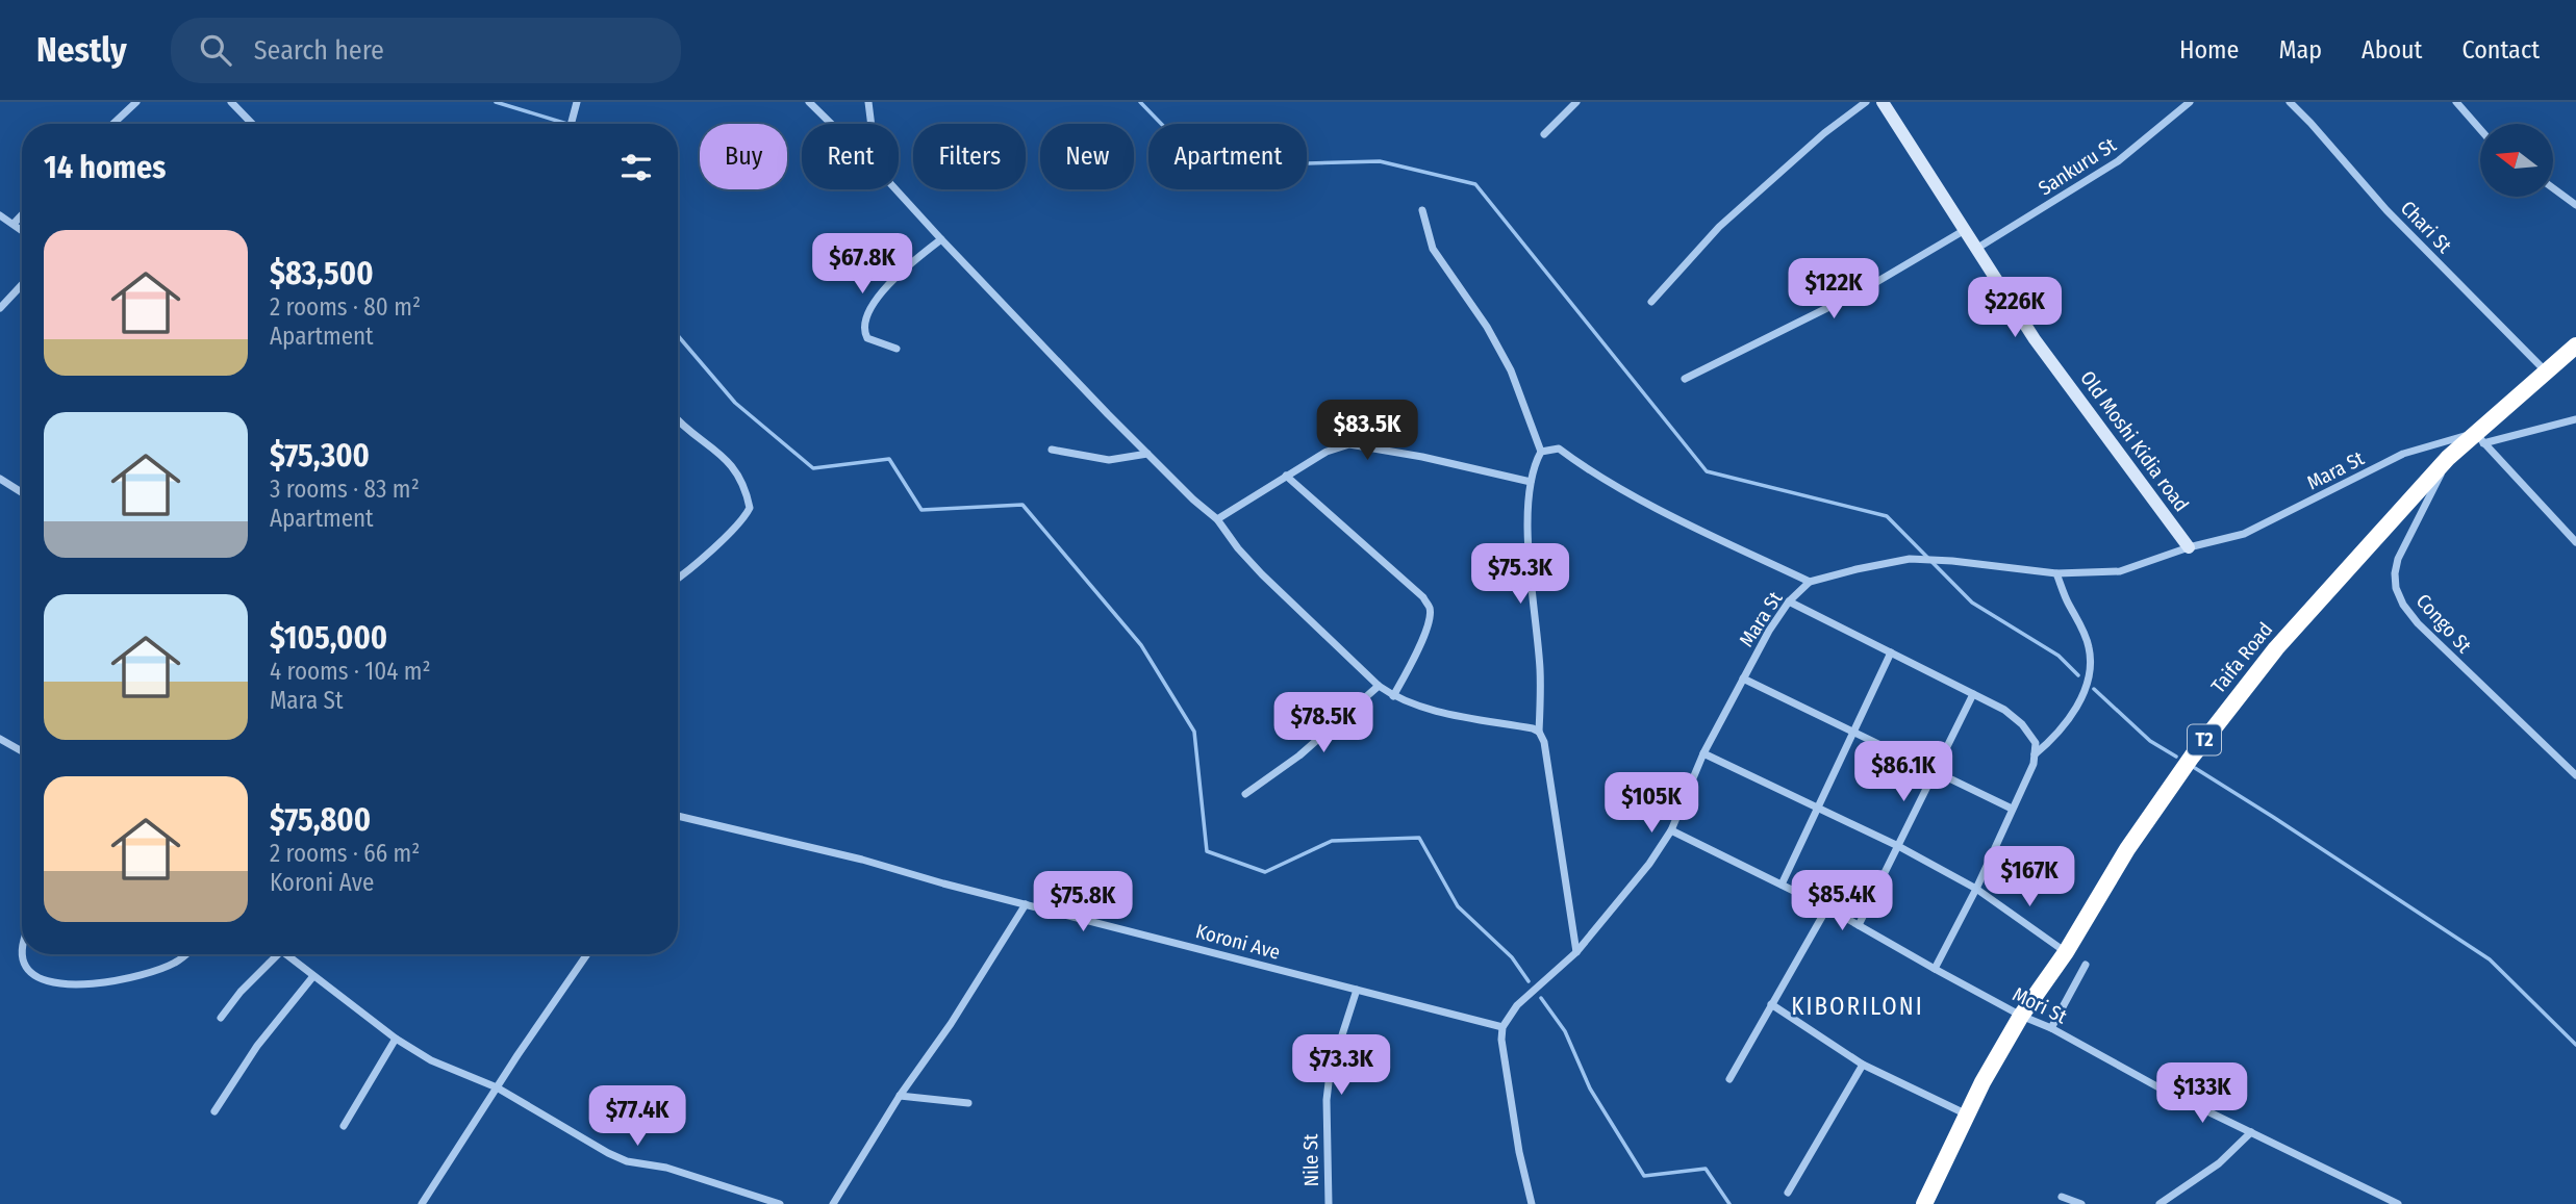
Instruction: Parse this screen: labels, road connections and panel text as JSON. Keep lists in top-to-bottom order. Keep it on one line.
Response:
{"streets":{"highway":["Taifa Road","T2"],"street":["Sankuru St","Chari St","Old Moshi Kidia road","Mara St","Congo St","Koroni Ave","Mori St","Nile St"]},"crossings":[["Sankuru St","Old Moshi Kidia road"],["Chari St","Taifa Road"],["Old Moshi Kidia road","Mara St"],["Mara St","Taifa Road"],["Mara St","Koroni Ave"],["Mara St","Mori St"],["Congo St","Taifa Road"],["Taifa Road","Mori St"],["Koroni Ave","Nile St"]],"districts":["KIBORILONI"],"north":"left","page":{"header":"Nestly","search":"Search here","nav":["Home","Map","About","Contact"],"chip":["Buy","Rent","Filters","New","Apartment"],"heading":"14 homes","list":[{"name":"$83,500","note":"2 rooms · 80 m² · Apartment"},{"name":"$75,300","note":"3 rooms · 83 m² · Apartment"},{"name":"$105,000","note":"4 rooms · 104 m² · Mara St"},{"name":"$75,800","note":"2 rooms · 66 m² · Koroni Ave"}],"price":["$67.8K","$122K","$226K","$83.5K","$75.3K","$78.5K","$86.1K","$105K","$167K","$85.4K","$75.8K","$73.3K","$133K","$77.4K"]}}
